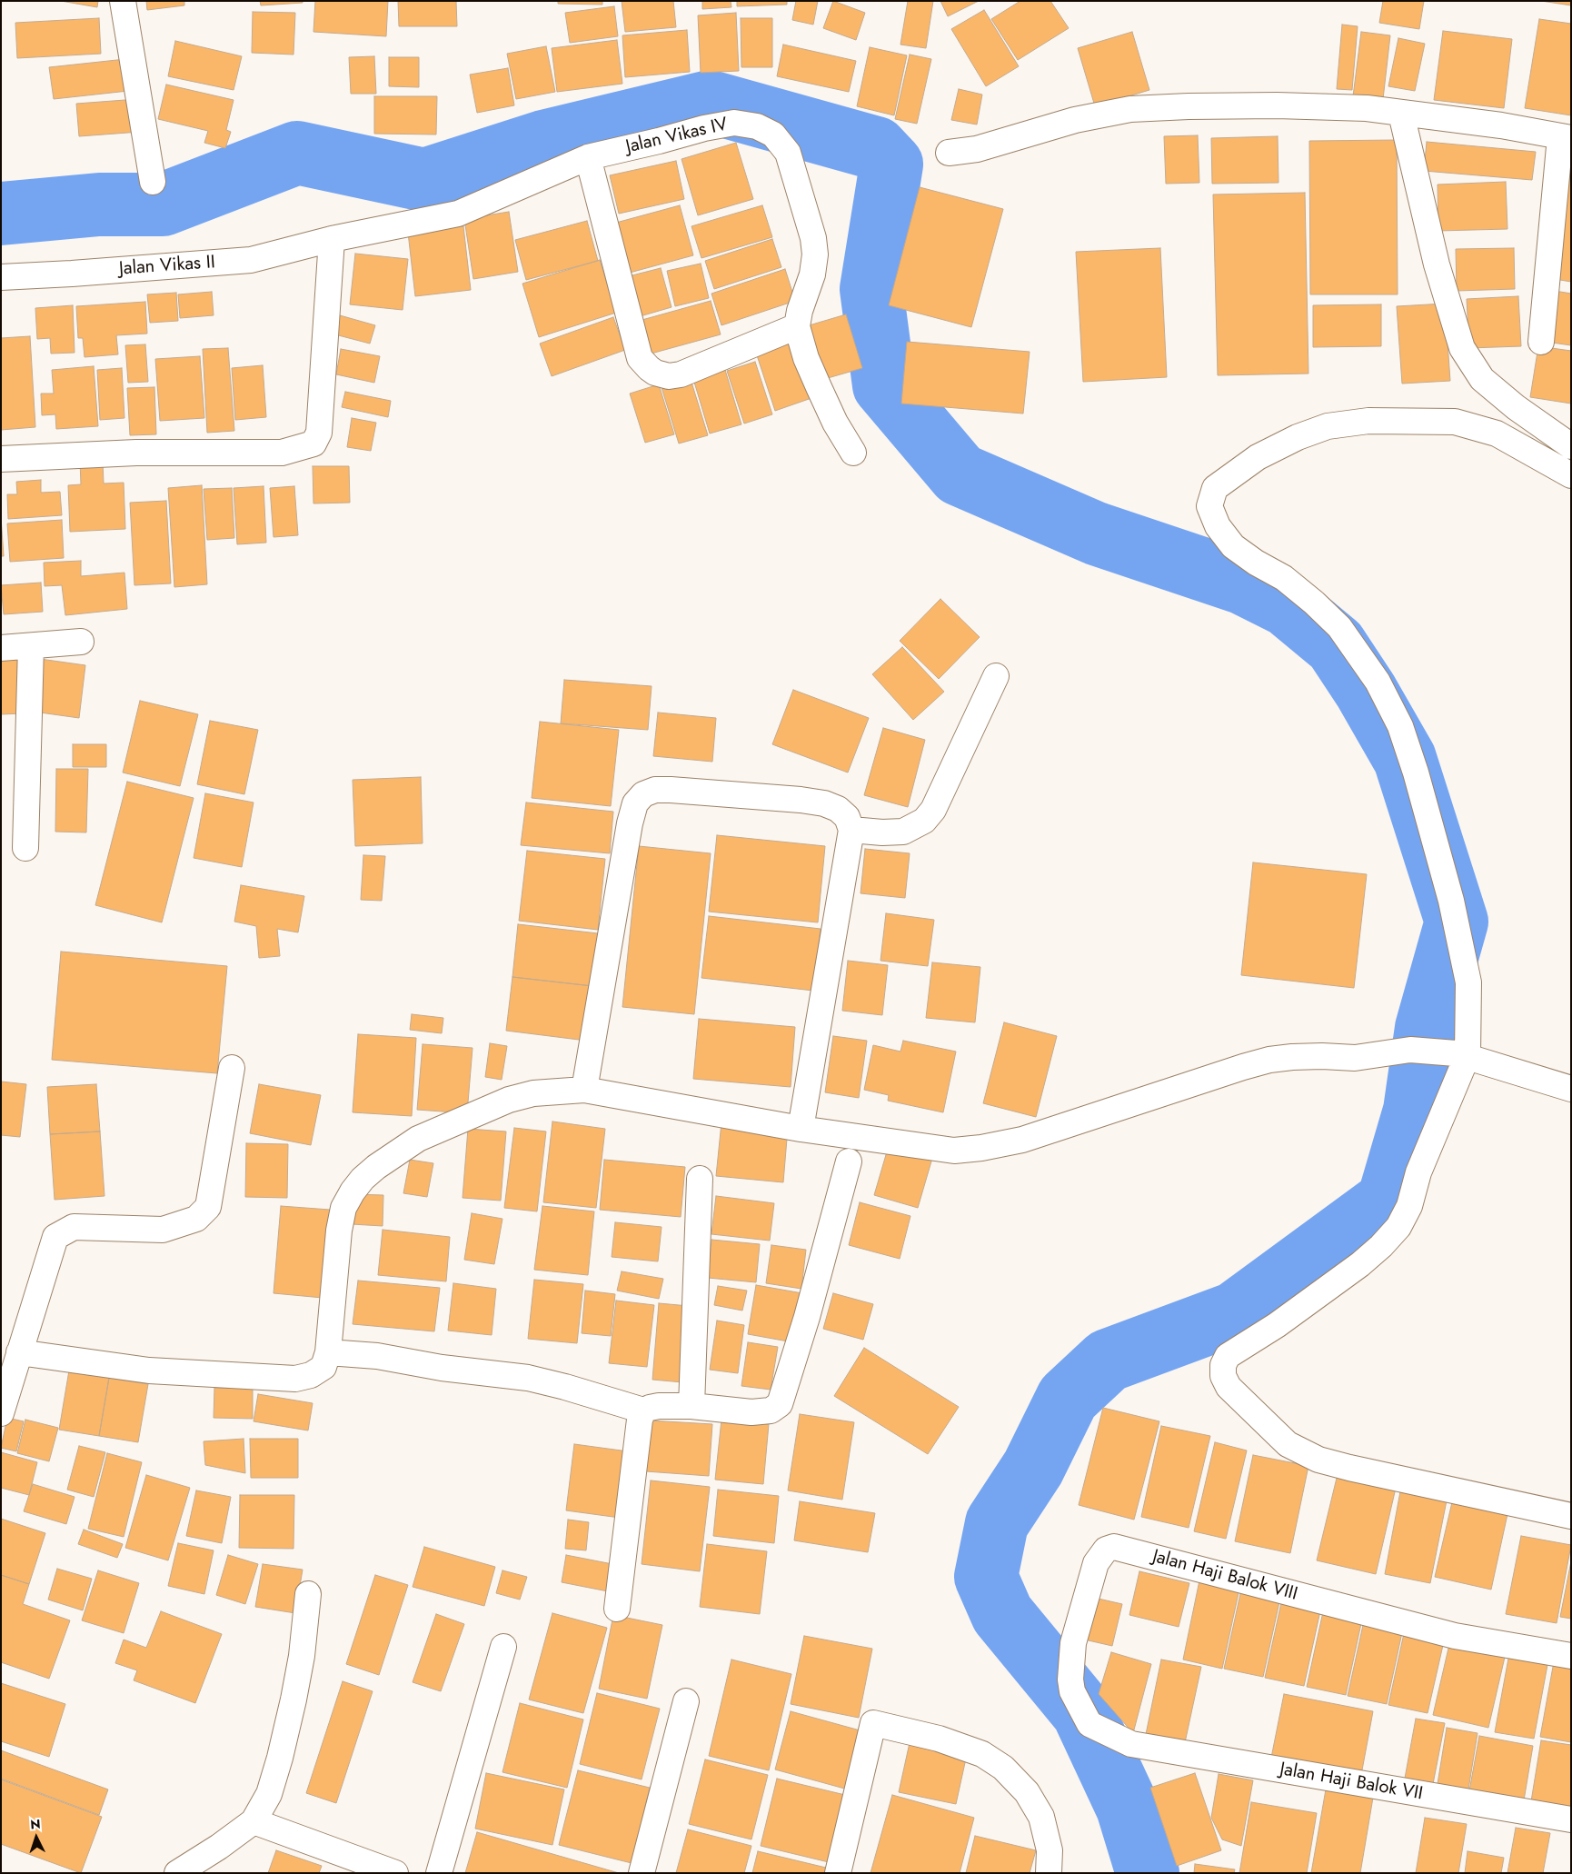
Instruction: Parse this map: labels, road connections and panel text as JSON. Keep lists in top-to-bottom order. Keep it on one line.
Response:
{"streets":{"street":["Jalan Vikas IV","Jalan Vikas II","Jalan Haji Balok VIII","Jalan Haji Balok VII"]},"crossings":[["Jalan Vikas IV","Jalan Vikas II"],["Jalan Haji Balok VIII","Jalan Haji Balok VII"]],"north":"top"}
